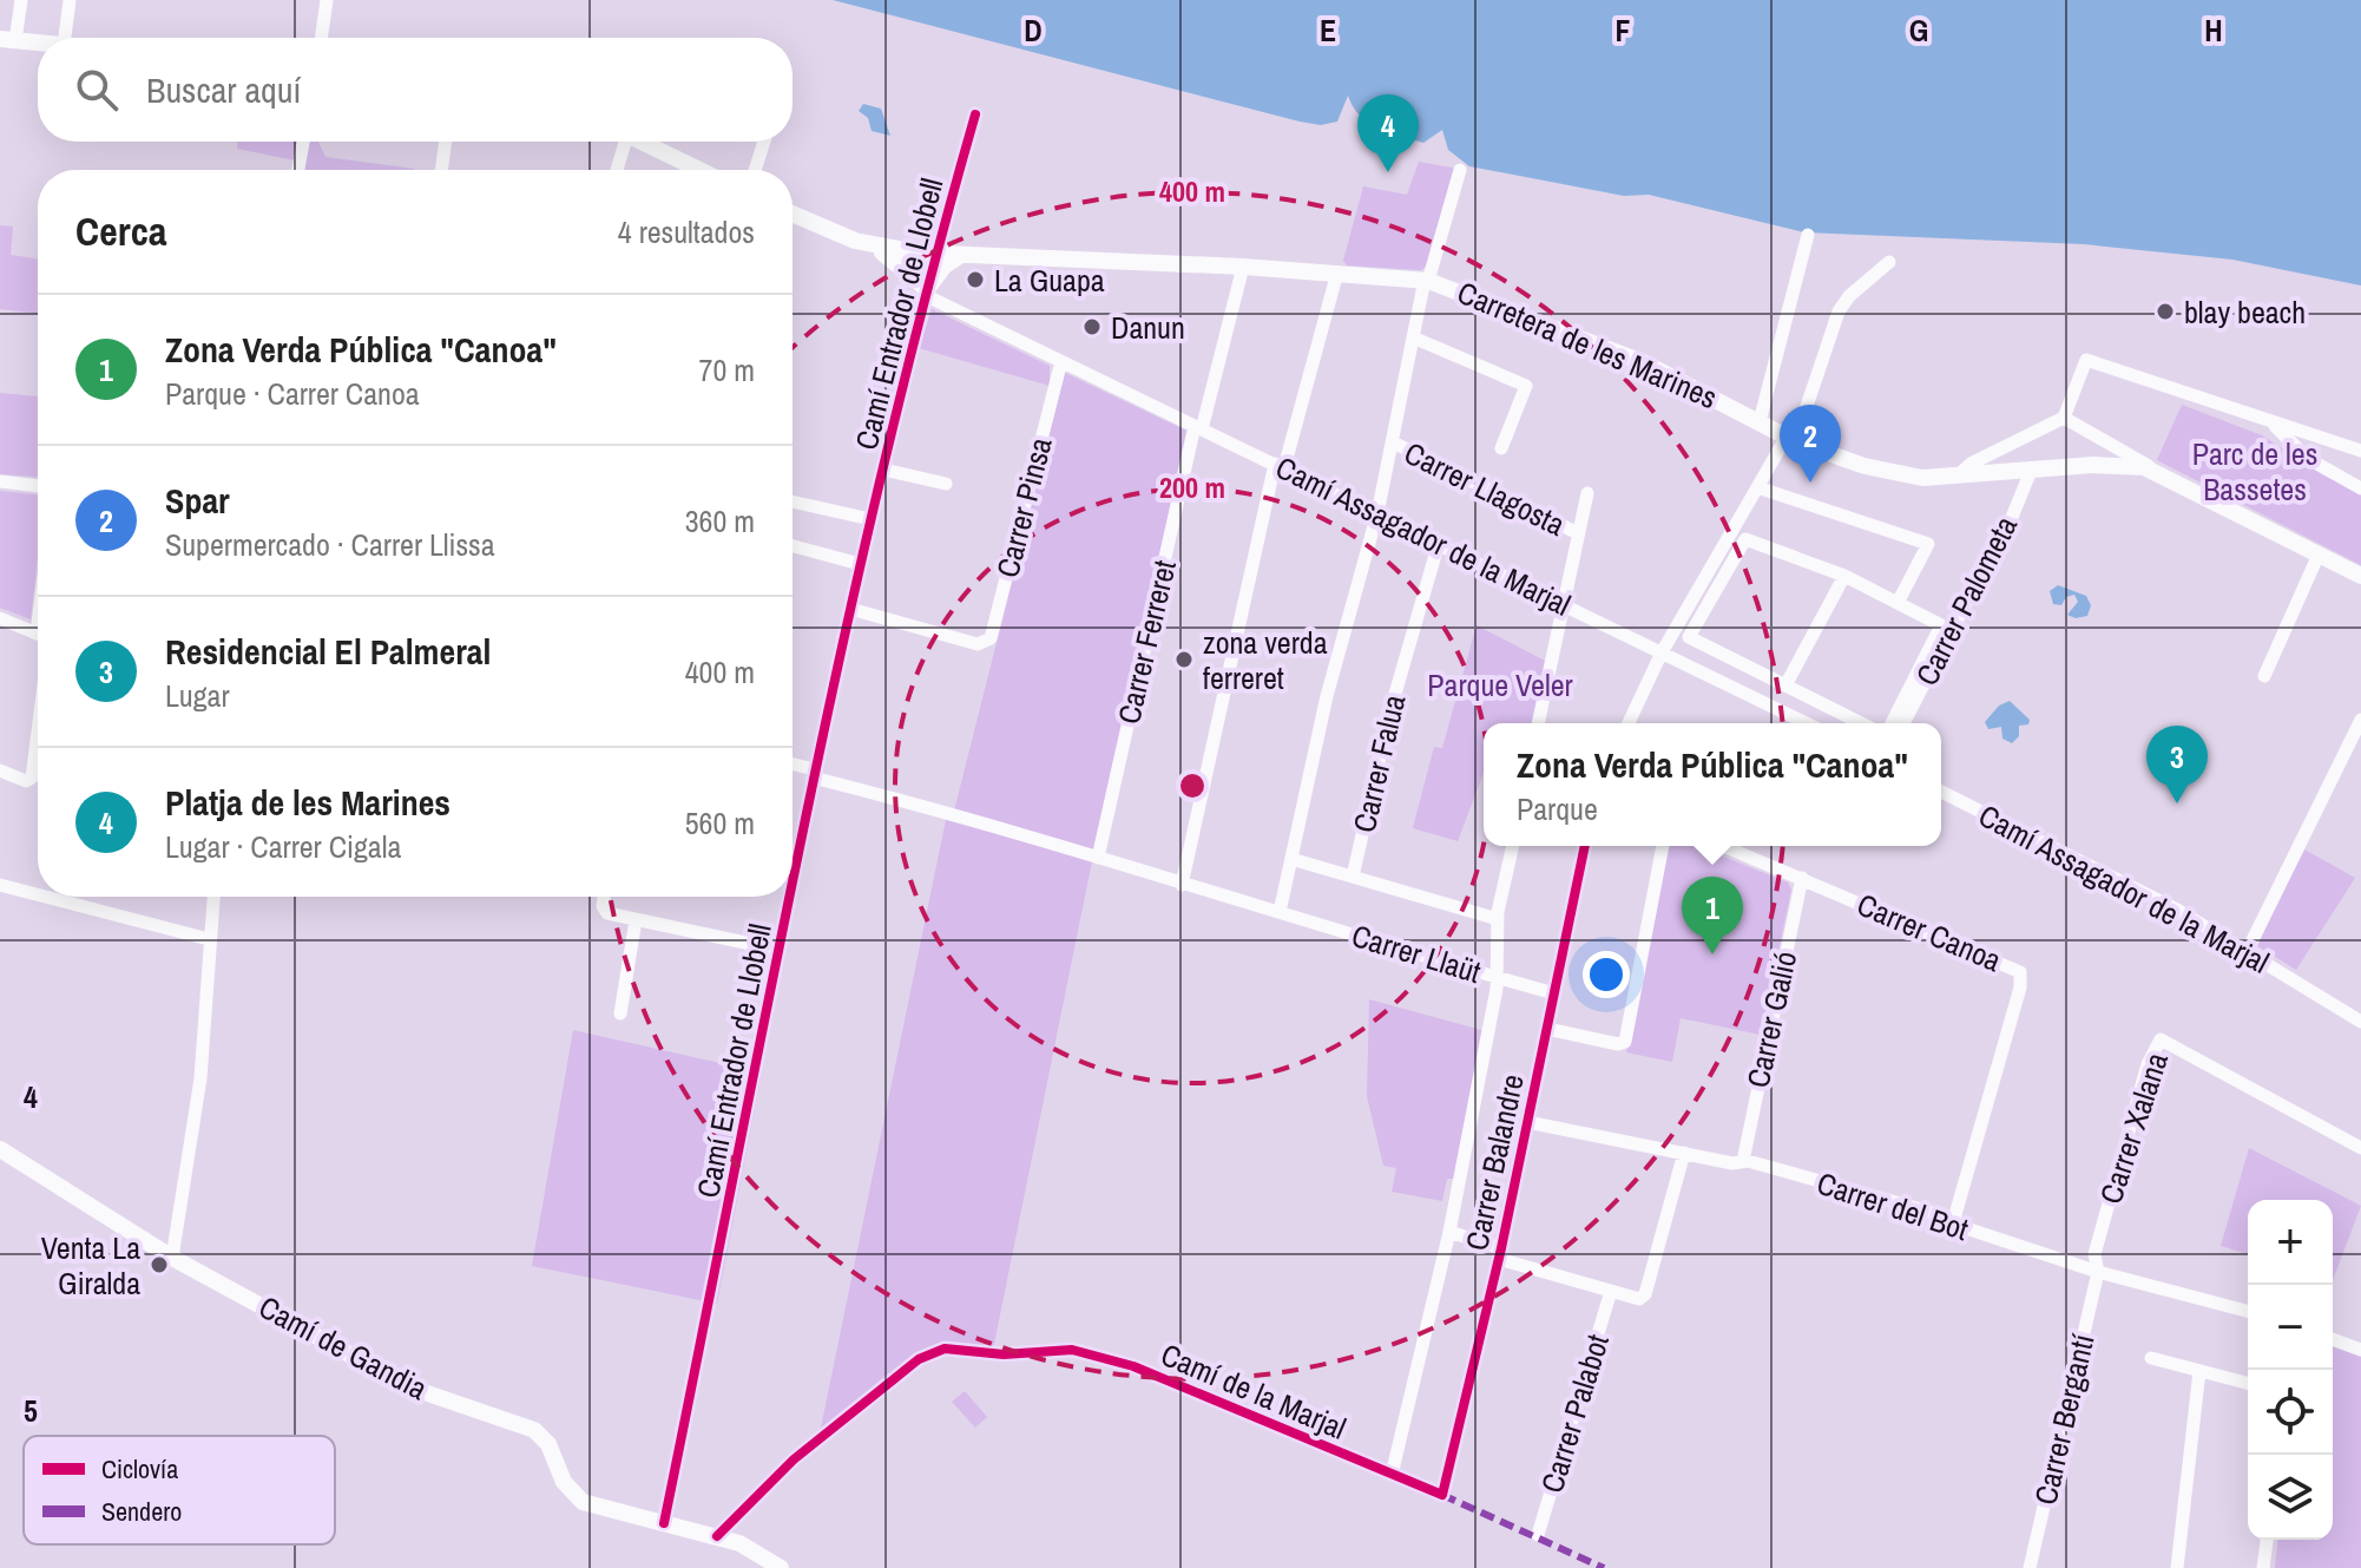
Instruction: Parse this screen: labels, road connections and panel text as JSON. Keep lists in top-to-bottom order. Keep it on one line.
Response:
{"streets":{"main road":["Carretera de les Marines","Camí de Gandia"],"street":["Camí Entrador de Llobell","Carrer Llagosta","Carrer Pinsa","Camí Assagador de la Marjal","Carrer Palometa","Carrer Ferreret","Carrer Falua","Carrer Canoa","Carrer Llaüt","Carrer Galió","Carrer Xalana","Carrer Balandre","Carrer del Bot","Camí de la Marjal","Carrer Palabot","Carrer Bergantí"]},"crossings":[["Camí Entrador de Llobell","Carretera de les Marines"],["Camí Entrador de Llobell","Carrer Pinsa"],["Camí Entrador de Llobell","Camí Assagador de la Marjal"],["Camí Entrador de Llobell","Carrer Llaüt"],["Camí Entrador de Llobell","Camí de Gandia"],["Carretera de les Marines","Carrer Palometa"],["Carretera de les Marines","Carrer Ferreret"],["Carrer Llagosta","Camí Assagador de la Marjal"],["Carrer Pinsa","Camí Assagador de la Marjal"],["Camí Assagador de la Marjal","Carrer Ferreret"],["Camí Assagador de la Marjal","Carrer Falua"],["Carrer Ferreret","Carrer Llaüt"],["Carrer Canoa","Carrer Galió"],["Carrer Canoa","Carrer del Bot"],["Carrer Llaüt","Carrer Balandre"],["Carrer Galió","Carrer del Bot"],["Carrer Xalana","Carrer del Bot"],["Carrer Xalana","Carrer Bergantí"],["Carrer Balandre","Carrer del Bot"],["Carrer Balandre","Camí de la Marjal"],["Carrer Balandre","Carrer Palabot"],["Carrer del Bot","Carrer Palabot"],["Carrer del Bot","Carrer Bergantí"],["Camí de Gandia","Camí de la Marjal"]],"parks":["Parc de les Bassetes","Parque Veler"],"places":["La Guapa","blay beach","Danun","zona verda ferreret","Venta La Giralda"],"legend":["Ciclovía","Sendero"],"page":{"search":"Buscar aquí","pins":["4","2","3","1"],"heading":["Cerca","4 resultados"],"list":[{"mark":"1","name":"Zona Verda Pública \"Canoa\"","note":"Parque · Carrer Canoa","value":"70 m"},{"mark":"2","name":"Spar","note":"Supermercado · Carrer Llissa","value":"360 m"},{"mark":"3","name":"Residencial El Palmeral","note":"Lugar","value":"400 m"},{"mark":"4","name":"Platja de les Marines","note":"Lugar · Carrer Cigala","value":"560 m"}],"popup":["Zona Verda Pública \"Canoa\"","Parque"],"map_buttons":["+","−"]},"grid":{"columns":["D","E","F","G","H"],"rows":["4","5"]},"rings":["400 m","200 m"]}
